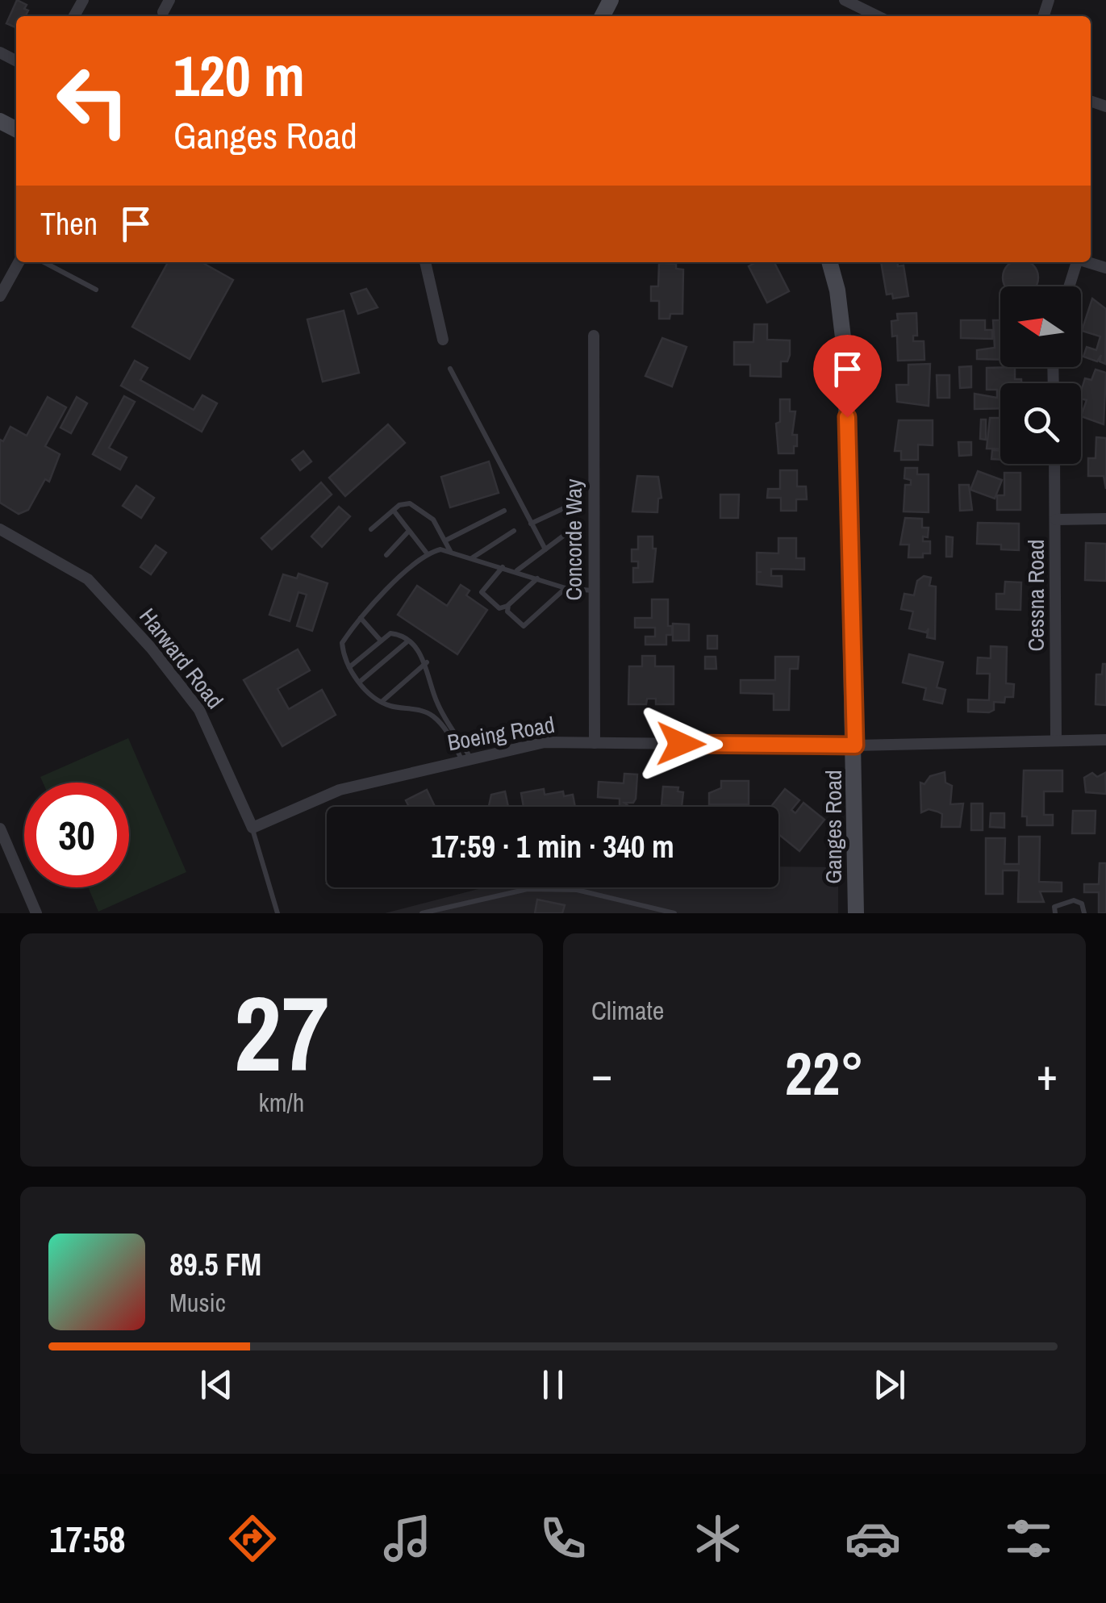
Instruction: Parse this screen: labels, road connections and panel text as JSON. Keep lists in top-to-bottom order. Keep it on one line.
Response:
{"streets":{"street":["Concorde Way","Cessna Road","Harward Road","Boeing Road","Ganges Road"]},"crossings":[["Concorde Way","Boeing Road"],["Cessna Road","Boeing Road"],["Harward Road","Boeing Road"],["Boeing Road","Ganges Road"]],"north":"left","page":{"turn":["120 m","Ganges Road"],"then":"Then","limit":"30","trip":"17:59 · 1 min · 340 m","tile":[["27","km/h"],"Climate"],"heat":["−","22°","+"],"song":["89.5 FM","Music"],"tabs":"17:58"}}
